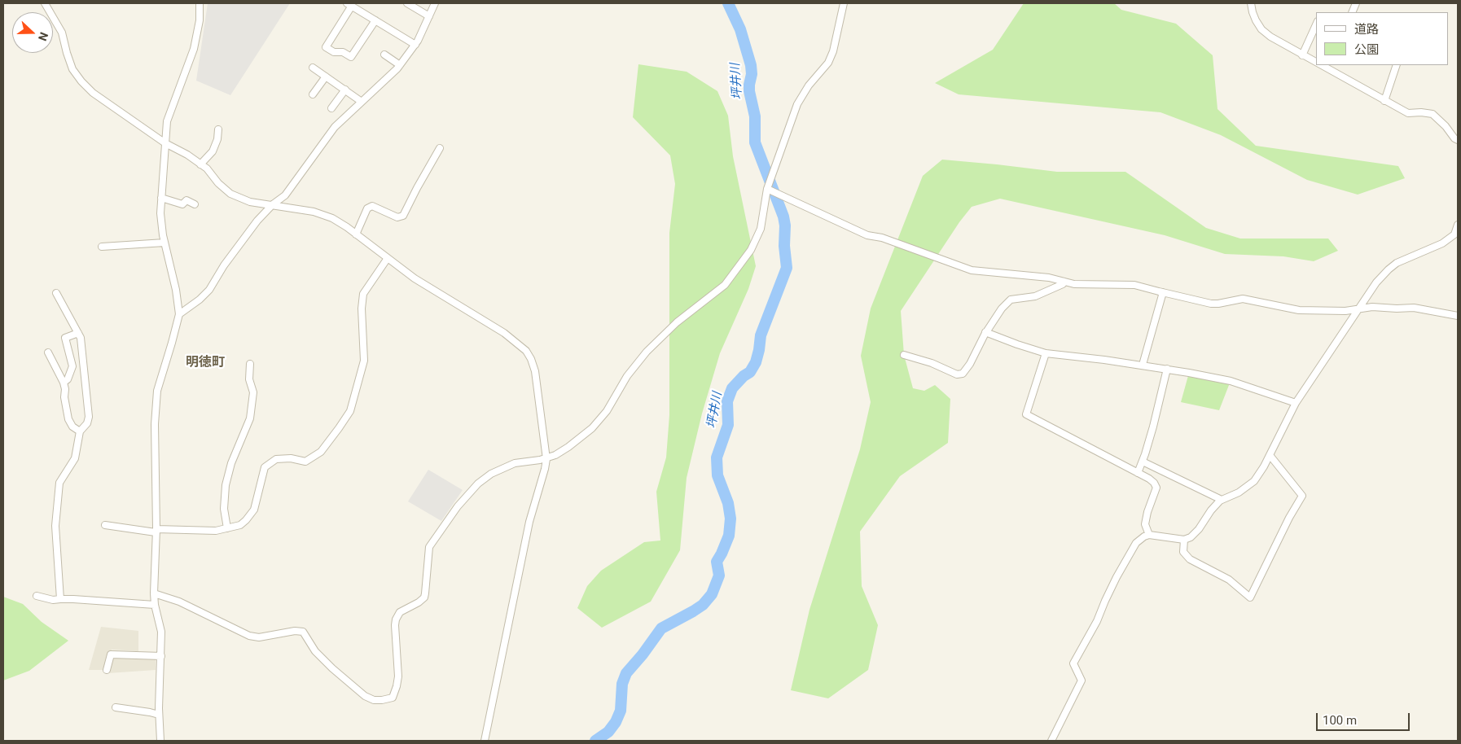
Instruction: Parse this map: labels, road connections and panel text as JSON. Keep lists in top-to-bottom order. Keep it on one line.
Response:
{"districts":["明徳町"],"water":["坪井川"],"legend":["道路","公園"],"scale_bar":"100 m","north":"right"}
